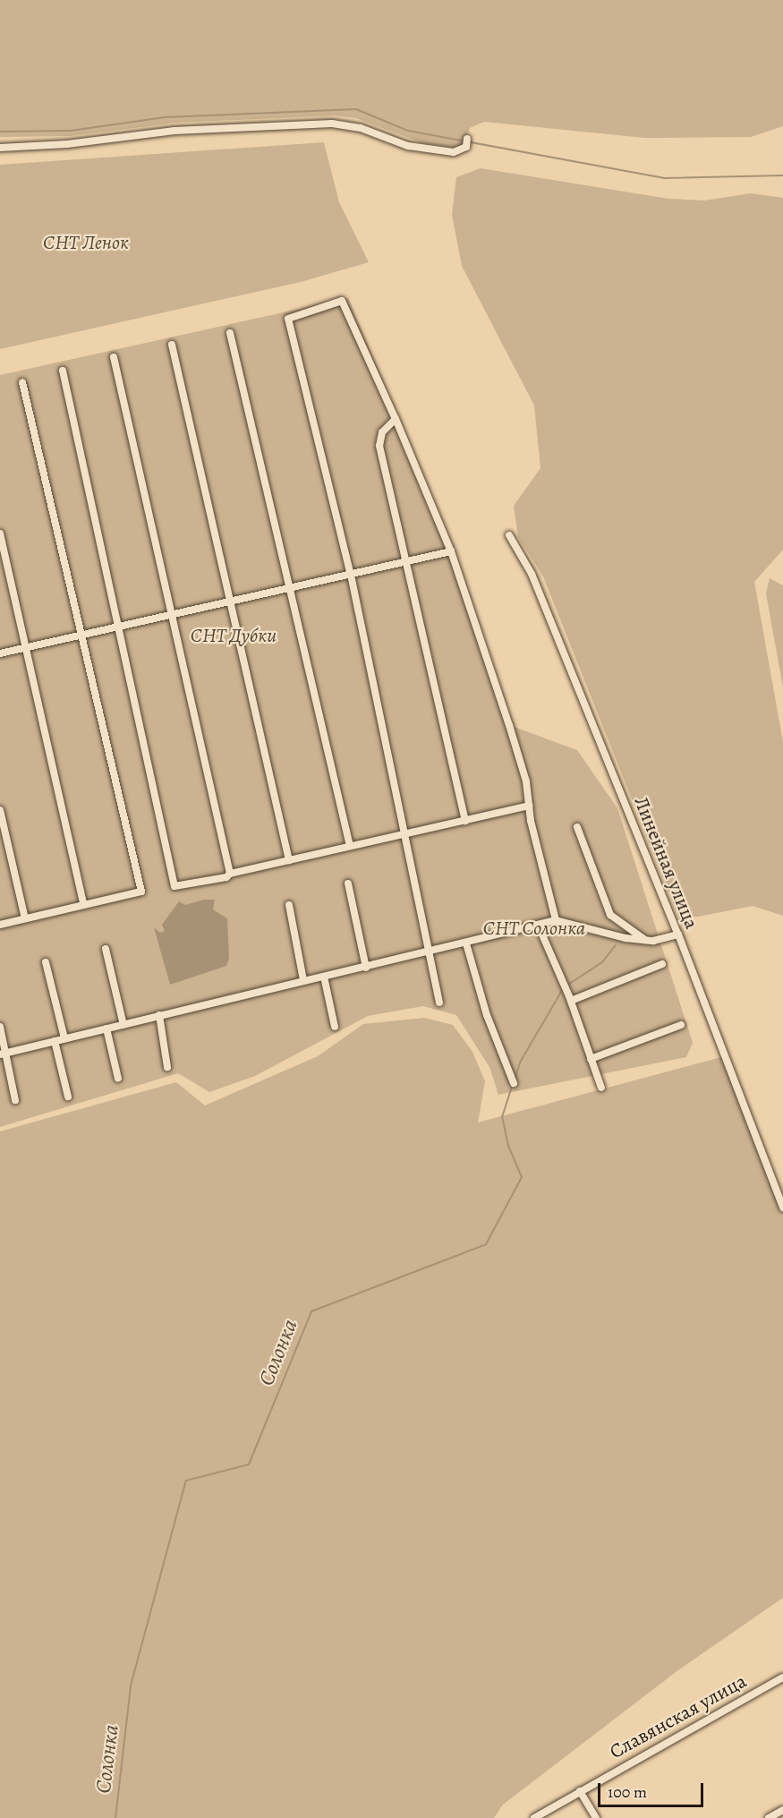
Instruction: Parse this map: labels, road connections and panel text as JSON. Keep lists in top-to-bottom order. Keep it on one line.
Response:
{"streets":{"street":["Линейная улица","Славянская улица"]},"water":["Солонка"],"parks":["СНТ Ленок","СНТ Дубки","СНТ Солонка"],"scale_bar":"100 m"}
